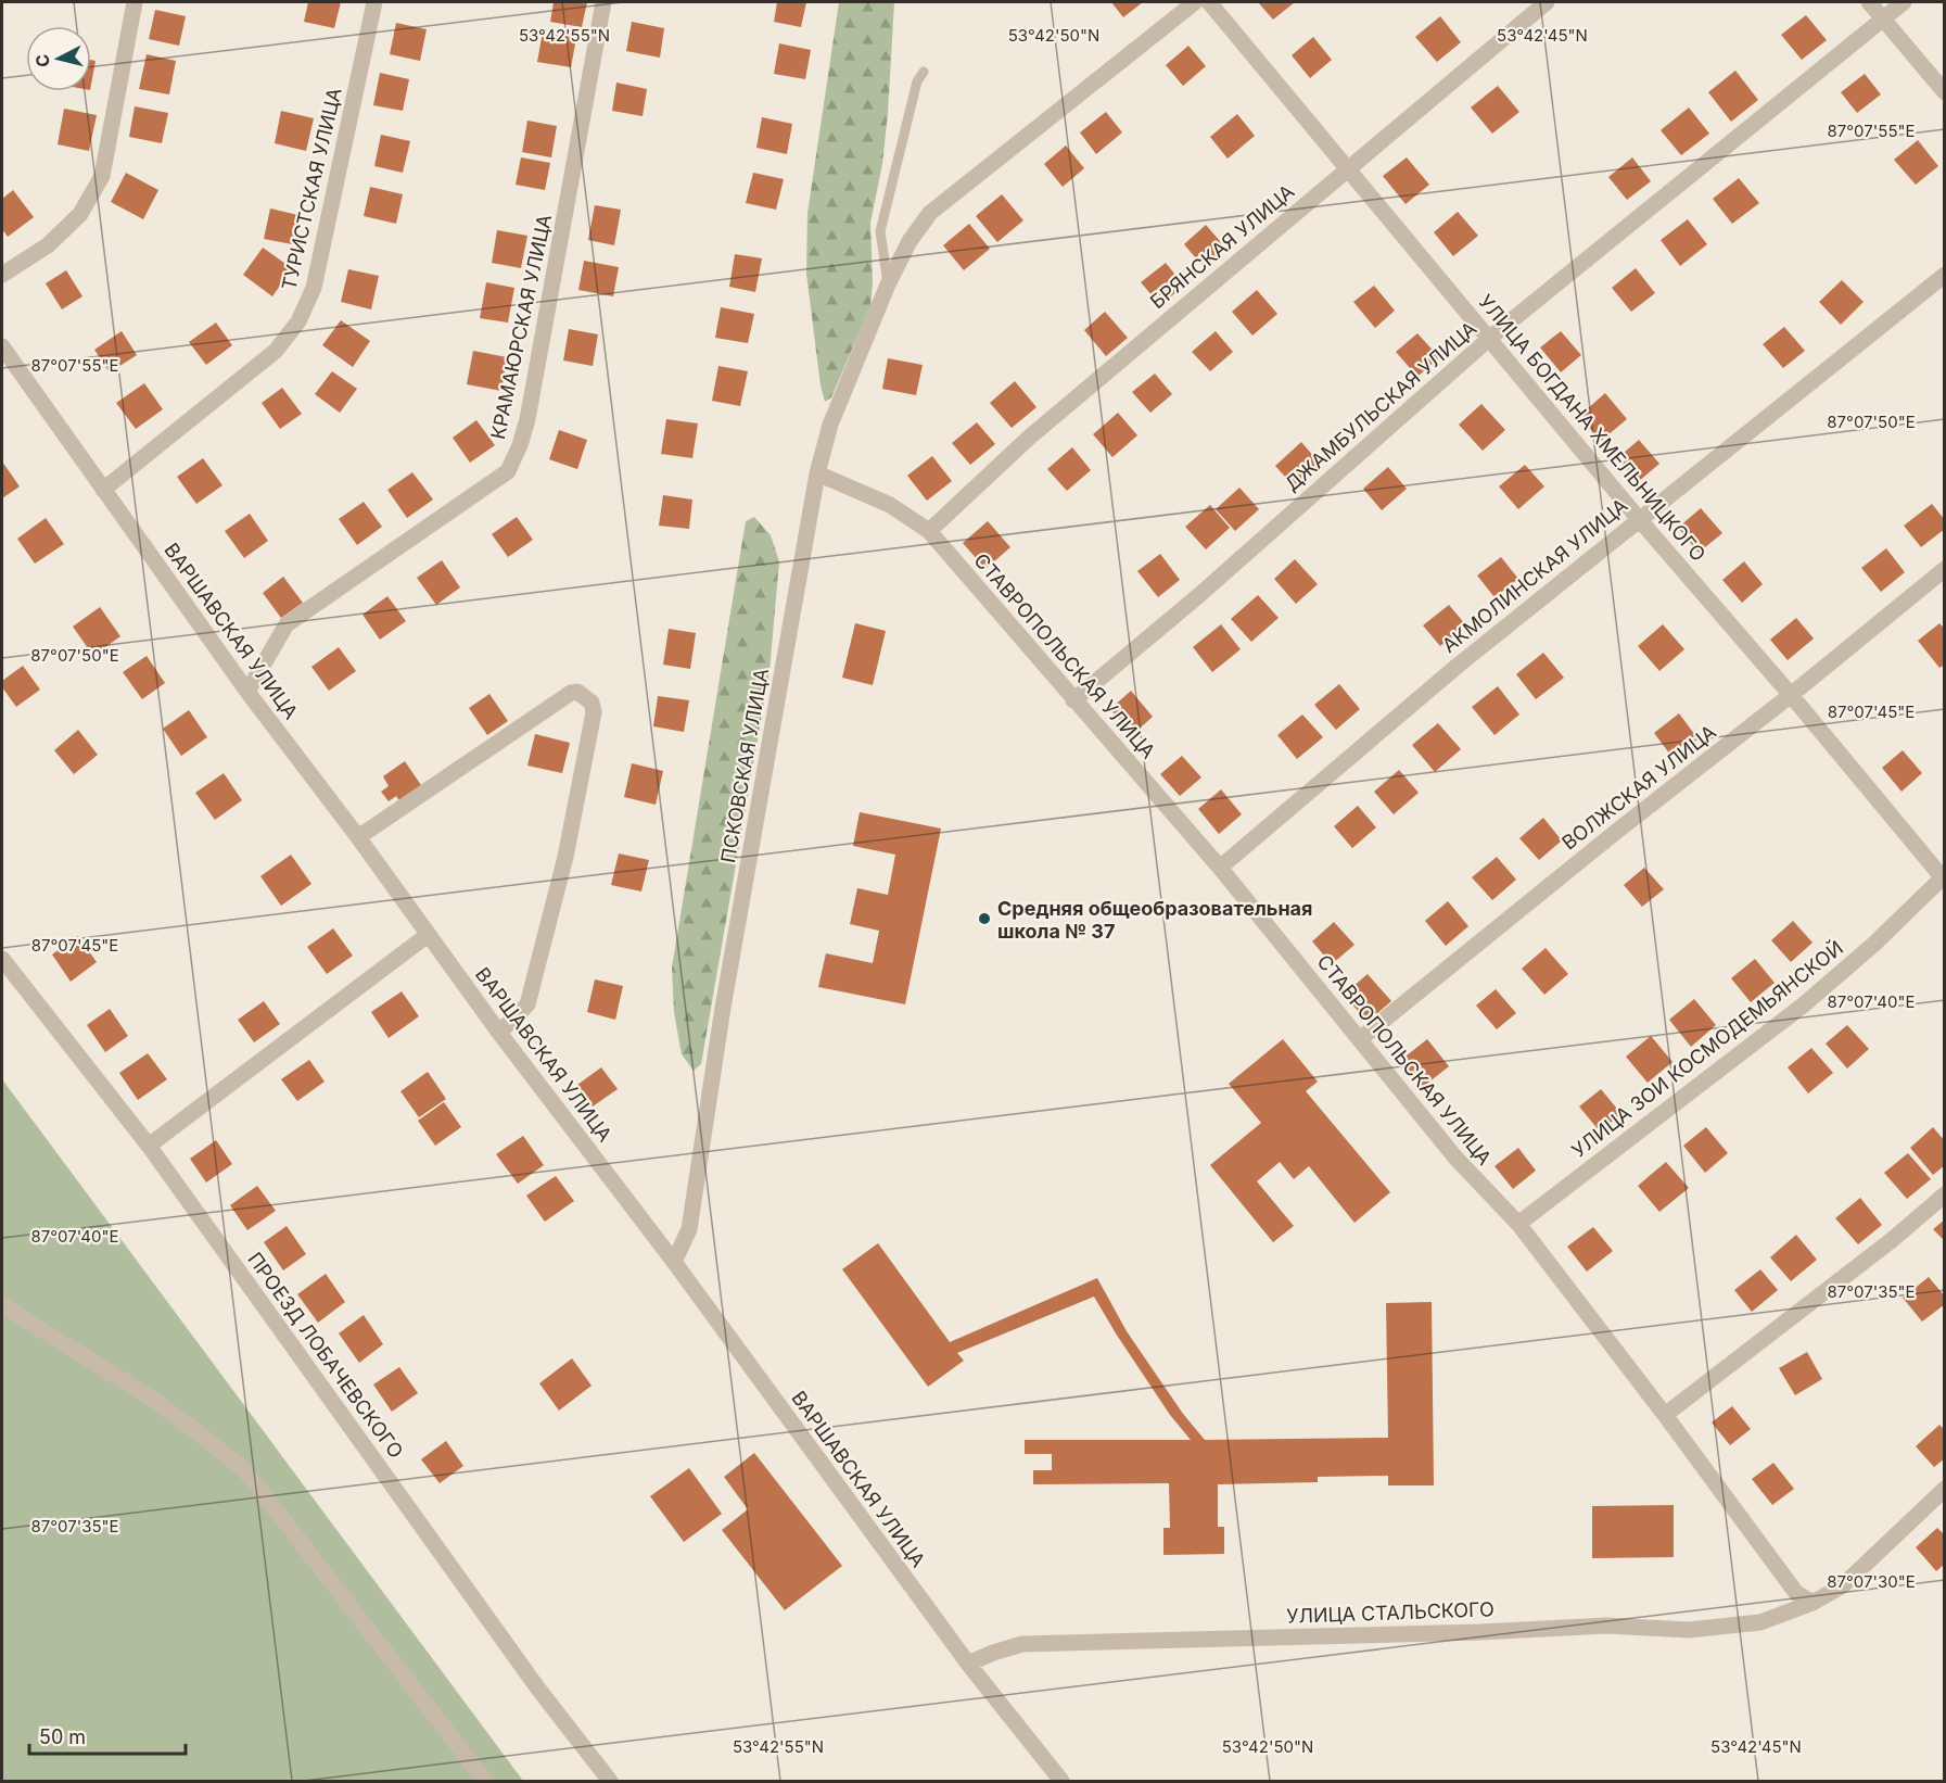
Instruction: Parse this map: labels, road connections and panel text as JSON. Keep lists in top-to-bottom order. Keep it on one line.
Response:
{"streets":{"street":["ТУРИСТСКАЯ УЛИЦА","БРЯНСКАЯ УЛИЦА","КРАМАЮРСКАЯ УЛИЦА","ДЖАМБУЛЬСКАЯ УЛИЦА","УЛИЦА БОГДАНА ХМЕЛЬНИЦКОГО","АКМОЛИНСКАЯ УЛИЦА","ВАРШАВСКАЯ УЛИЦА","СТАВРОПОЛЬСКАЯ УЛИЦА","ПСКОВСКАЯ УЛИЦА","ВОЛЖСКАЯ УЛИЦА","УЛИЦА ЗОИ КОСМОДЕМЬЯНСКОЙ","ПРОЕЗД ЛОБАЧЕВСКОГО","УЛИЦА СТАЛЬСКОГО"]},"crossings":[["ТУРИСТСКАЯ УЛИЦА","ВАРШАВСКАЯ УЛИЦА"],["БРЯНСКАЯ УЛИЦА","УЛИЦА БОГДАНА ХМЕЛЬНИЦКОГО"],["БРЯНСКАЯ УЛИЦА","СТАВРОПОЛЬСКАЯ УЛИЦА"],["КРАМАЮРСКАЯ УЛИЦА","ВАРШАВСКАЯ УЛИЦА"],["ДЖАМБУЛЬСКАЯ УЛИЦА","УЛИЦА БОГДАНА ХМЕЛЬНИЦКОГО"],["ДЖАМБУЛЬСКАЯ УЛИЦА","СТАВРОПОЛЬСКАЯ УЛИЦА"],["УЛИЦА БОГДАНА ХМЕЛЬНИЦКОГО","АКМОЛИНСКАЯ УЛИЦА"],["УЛИЦА БОГДАНА ХМЕЛЬНИЦКОГО","ВОЛЖСКАЯ УЛИЦА"],["УЛИЦА БОГДАНА ХМЕЛЬНИЦКОГО","УЛИЦА ЗОИ КОСМОДЕМЬЯНСКОЙ"],["АКМОЛИНСКАЯ УЛИЦА","СТАВРОПОЛЬСКАЯ УЛИЦА"],["ВАРШАВСКАЯ УЛИЦА","ПСКОВСКАЯ УЛИЦА"],["ВАРШАВСКАЯ УЛИЦА","УЛИЦА СТАЛЬСКОГО"],["СТАВРОПОЛЬСКАЯ УЛИЦА","ПСКОВСКАЯ УЛИЦА"],["СТАВРОПОЛЬСКАЯ УЛИЦА","ВОЛЖСКАЯ УЛИЦА"],["СТАВРОПОЛЬСКАЯ УЛИЦА","УЛИЦА ЗОИ КОСМОДЕМЬЯНСКОЙ"],["СТАВРОПОЛЬСКАЯ УЛИЦА","УЛИЦА СТАЛЬСКОГО"]],"places":["Средняя общеобразовательная школа № 37"],"scale_bar":"50 m","north":"left","coordinates":["53°42'55\"N","53°42'50\"N","53°42'45\"N","87°07'55\"E","87°07'50\"E","87°07'45\"E","87°07'40\"E","87°07'35\"E","87°07'30\"E"]}
